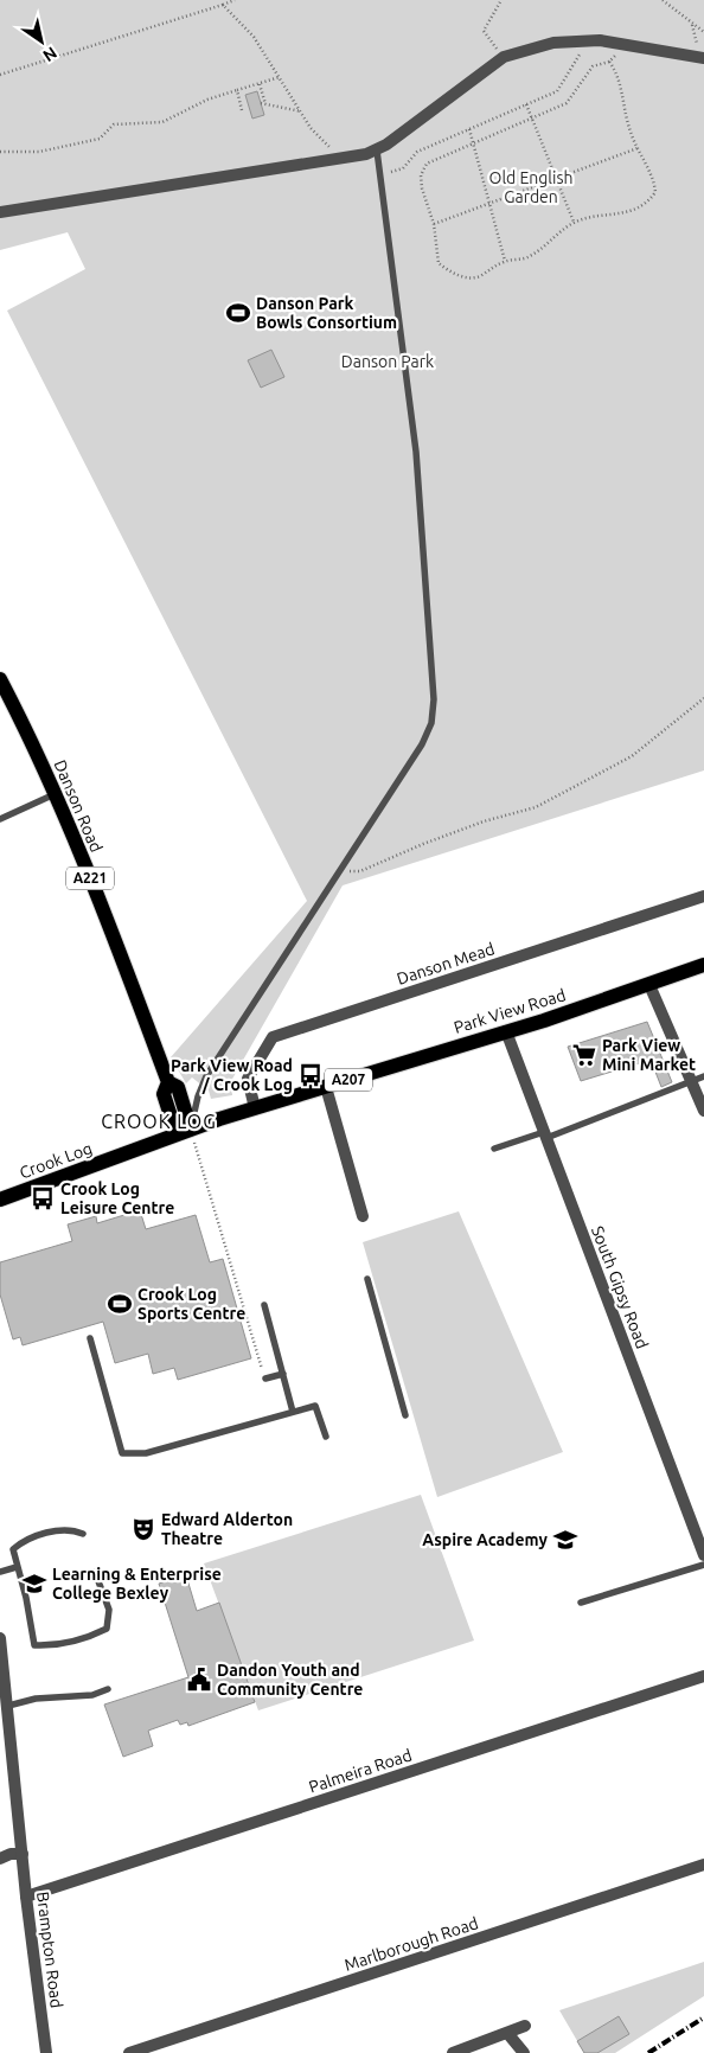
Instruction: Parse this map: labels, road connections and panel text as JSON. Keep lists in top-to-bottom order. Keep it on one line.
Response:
{"streets":{"main road":["Danson Road","A221","Park View Road","A207","Crook Log"],"street":["Danson Mead","South Gipsy Road","Palmeira Road","Marlborough Road","Brampton Road"]},"crossings":[["Danson Road","Park View Road"],["Danson Road","Crook Log"],["Danson Mead","Park View Road"],["Park View Road","Crook Log"],["Park View Road","South Gipsy Road"],["Palmeira Road","Brampton Road"]],"districts":["CROOK LOG"],"parks":["Old English Garden","Danson Park"],"places":{"sports":["Danson Park Bowls Consortium","Crook Log Sports Centre"],"supermarket":["Park View Mini Market"],"bus stop":["Park View Road / Crook Log","Crook Log Leisure Centre"],"theatre":["Edward Alderton Theatre"],"school or university":["Aspire Academy","Learning & Enterprise College Bexley"],"public building":["Dandon Youth and Community Centre"]},"north":"bottom right"}
